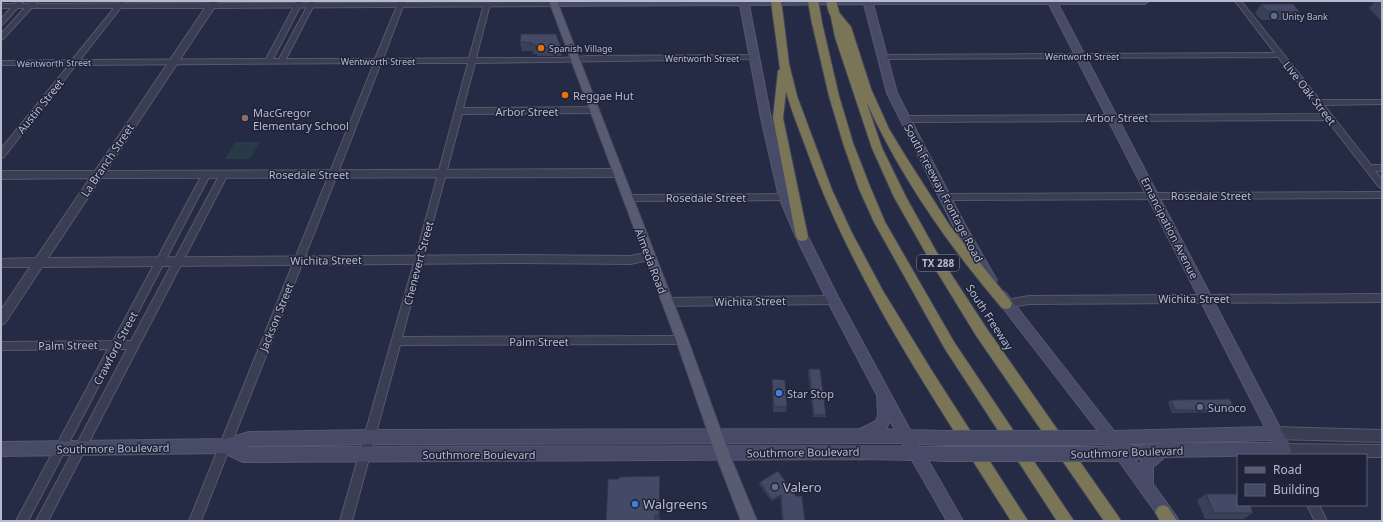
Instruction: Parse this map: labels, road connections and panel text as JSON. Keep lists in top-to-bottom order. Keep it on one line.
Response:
{"streets":{"highway":["TX 288","South Freeway"],"main road":["South Freeway Frontage Road","Emancipation Avenue","Almeda Road","Southmore Boulevard"],"street":["Wentworth Street","Live Oak Street","Austin Street","Arbor Street","La Branch Street","Rosedale Street","Wichita Street","Chenevert Street","Jackson Street","Palm Street","Crawford Street"]},"crossings":[["Wentworth Street","Live Oak Street"],["Wentworth Street","Austin Street"],["Wentworth Street","La Branch Street"],["Wentworth Street","South Freeway Frontage Road"],["Wentworth Street","Emancipation Avenue"],["Wentworth Street","Almeda Road"],["Wentworth Street","Chenevert Street"],["Wentworth Street","Jackson Street"],["Live Oak Street","Arbor Street"],["Arbor Street","South Freeway Frontage Road"],["Arbor Street","Emancipation Avenue"],["Arbor Street","Almeda Road"],["Arbor Street","Chenevert Street"],["La Branch Street","Rosedale Street"],["La Branch Street","Wichita Street"],["Rosedale Street","South Freeway Frontage Road"],["Rosedale Street","Emancipation Avenue"],["Rosedale Street","Almeda Road"],["Rosedale Street","Chenevert Street"],["Rosedale Street","Jackson Street"],["Rosedale Street","Crawford Street"],["South Freeway Frontage Road","Wichita Street"],["South Freeway Frontage Road","Southmore Boulevard"],["Emancipation Avenue","Wichita Street"],["Emancipation Avenue","Southmore Boulevard"],["Wichita Street","Almeda Road"],["Wichita Street","Chenevert Street"],["Wichita Street","Jackson Street"],["Wichita Street","Crawford Street"],["Almeda Road","Palm Street"],["Almeda Road","Southmore Boulevard"],["Chenevert Street","Palm Street"],["Chenevert Street","Southmore Boulevard"],["Jackson Street","Southmore Boulevard"],["Palm Street","Crawford Street"],["Crawford Street","Southmore Boulevard"]],"places":["Unity Bank","Spanish Village","Reggae Hut","MacGregor Elementary School","Star Stop","Sunoco","Valero","Walgreens"],"legend":["Road","Building"]}
